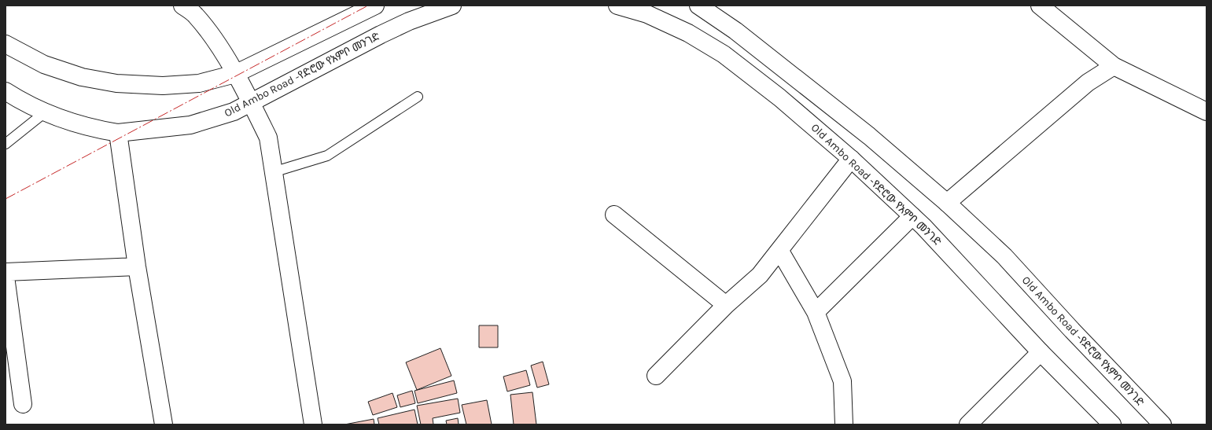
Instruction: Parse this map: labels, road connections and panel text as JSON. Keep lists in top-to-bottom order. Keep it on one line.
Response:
{"streets":{"street":["Old Ambo Road -የድሮው የአምቦ መንገድ"]}}
